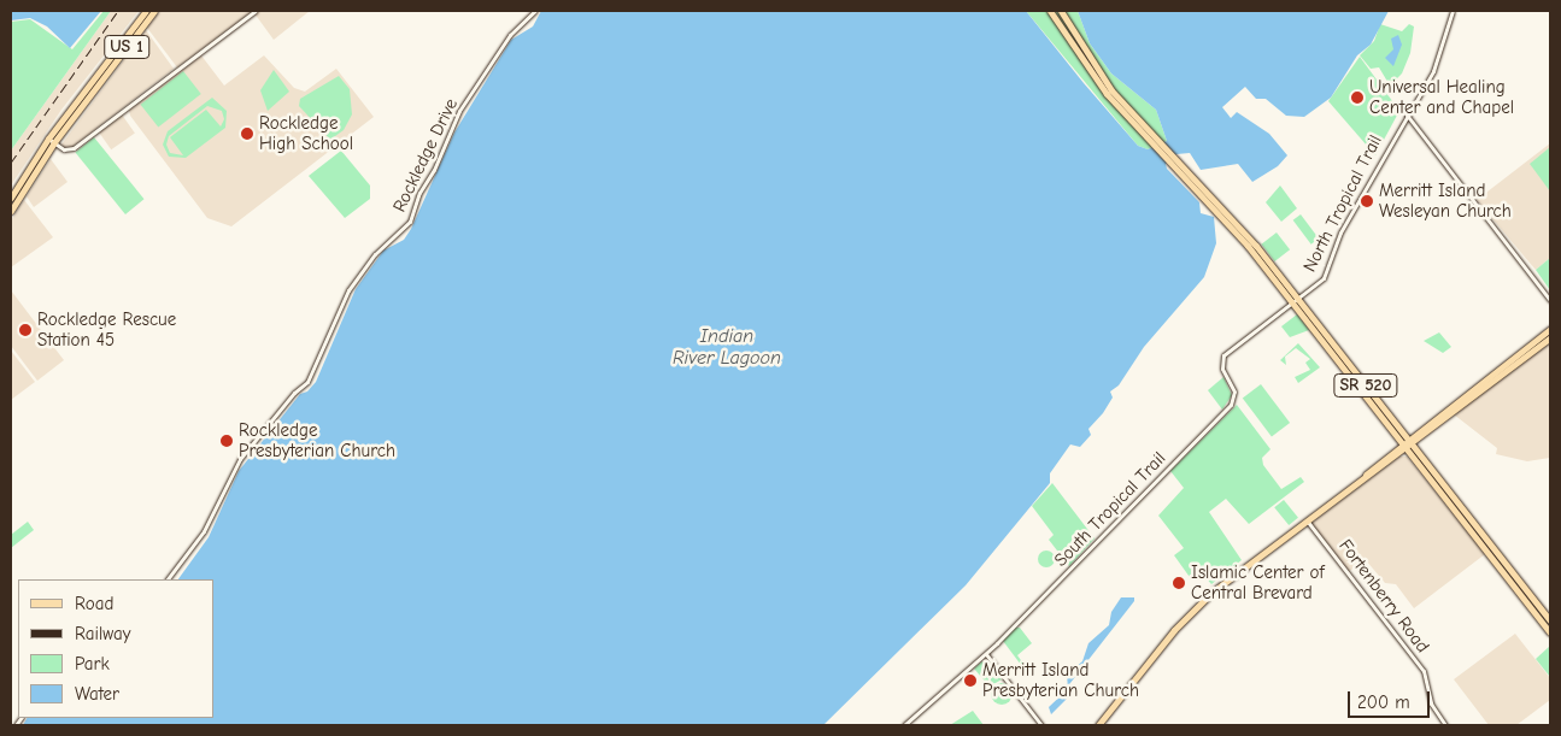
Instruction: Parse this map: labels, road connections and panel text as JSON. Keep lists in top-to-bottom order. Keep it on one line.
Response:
{"streets":{"main road":["US 1","SR 520"],"street":["Rockledge Drive","North Tropical Trail","South Tropical Trail","Fortenberry Road"]},"crossings":[["North Tropical Trail","SR 520"],["North Tropical Trail","South Tropical Trail"],["SR 520","South Tropical Trail"]],"water":["Indian River Lagoon"],"places":["Universal Healing Center and Chapel","Rockledge High School","Merritt Island Wesleyan Church","Rockledge Rescue Station 45","Rockledge Presbyterian Church","Islamic Center of Central Brevard","Merritt Island Presbyterian Church"],"legend":["Road","Railway","Park","Water"],"scale_bar":"200 m"}
